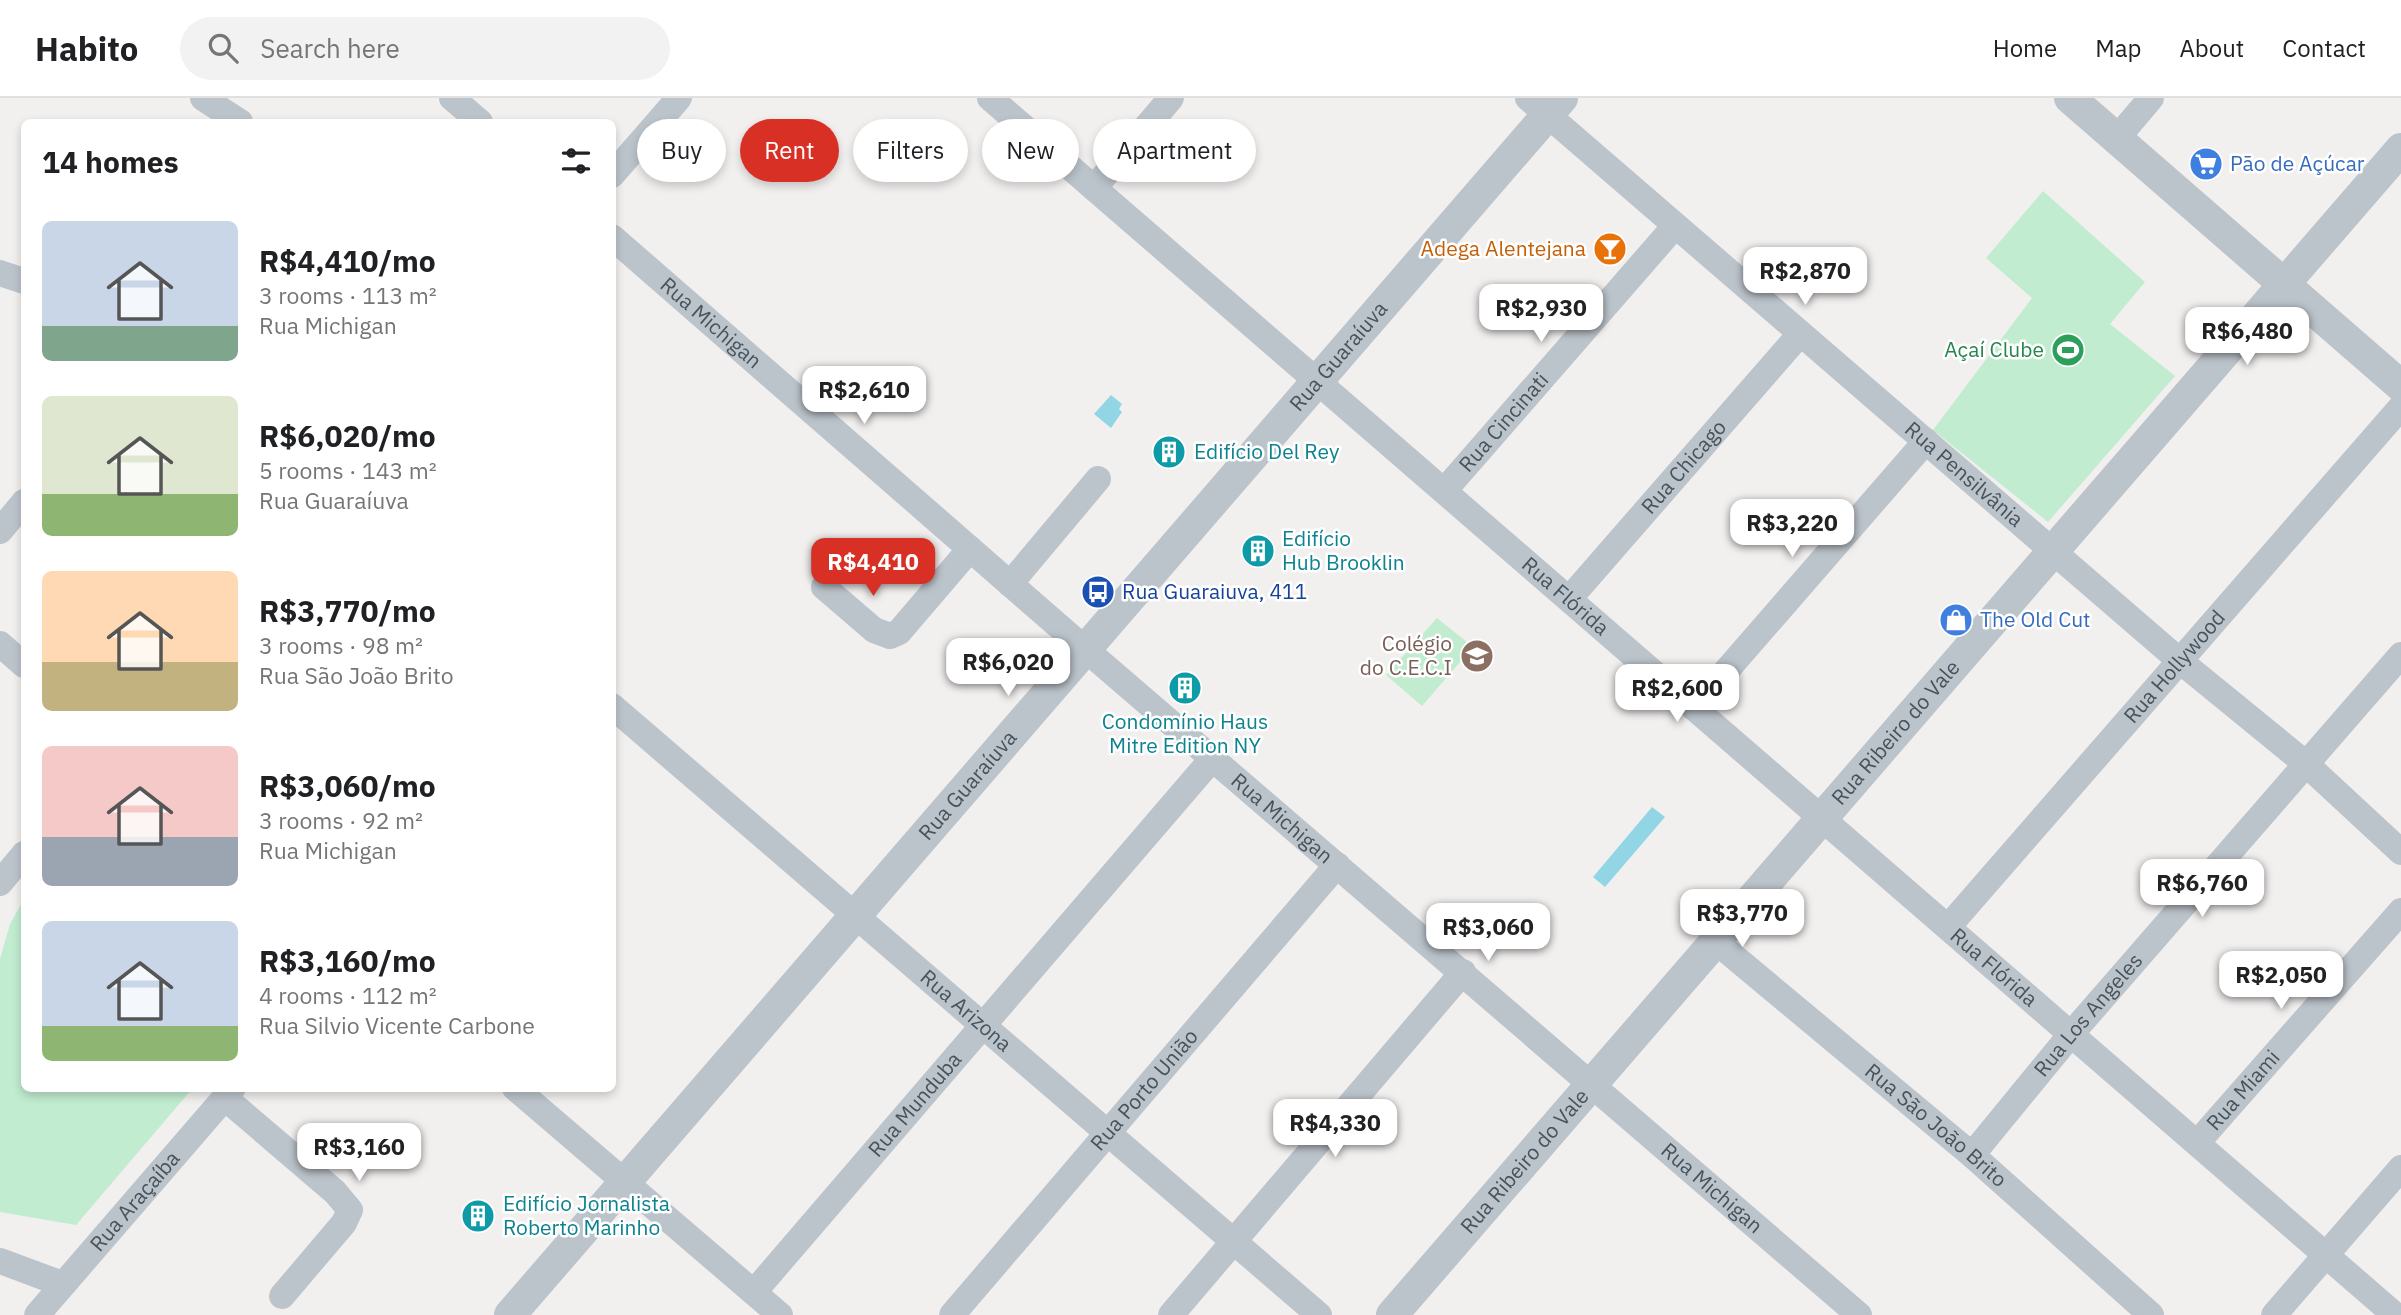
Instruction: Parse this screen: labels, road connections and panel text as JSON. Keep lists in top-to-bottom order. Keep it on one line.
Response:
{"streets":{"street":["Rua Michigan","Rua Guaraíuva","Rua Cincinati","Rua Chicago","Rua Pensilvânia","Rua Flórida","Rua Hollywood","Rua Ribeiro do Vale","Rua Arizona","Rua Los Angeles","Rua Porto União","Rua Miami","Rua Munduba","Rua São João Brito","Rua Araçaíba"]},"crossings":[["Rua Michigan","Rua Guaraíuva"],["Rua Michigan","Rua Ribeiro do Vale"],["Rua Michigan","Rua Porto União"],["Rua Michigan","Rua Munduba"],["Rua Guaraíuva","Rua Pensilvânia"],["Rua Guaraíuva","Rua Flórida"],["Rua Guaraíuva","Rua Arizona"],["Rua Cincinati","Rua Pensilvânia"],["Rua Cincinati","Rua Flórida"],["Rua Chicago","Rua Pensilvânia"],["Rua Chicago","Rua Flórida"],["Rua Pensilvânia","Rua Hollywood"],["Rua Pensilvânia","Rua Ribeiro do Vale"],["Rua Pensilvânia","Rua Los Angeles"],["Rua Flórida","Rua Hollywood"],["Rua Flórida","Rua Ribeiro do Vale"],["Rua Flórida","Rua Los Angeles"],["Rua Flórida","Rua Miami"],["Rua Ribeiro do Vale","Rua São João Brito"],["Rua Arizona","Rua Porto União"],["Rua Arizona","Rua Munduba"],["Rua Los Angeles","Rua São João Brito"]],"places":{"supermarket":["Pão de Açúcar"],"bar":["Adega Alentejana"],"sports":["Açaí Clube"],"building":["Edifício Del Rey","Edifício Hub Brooklin","Condomínio Haus Mitre Edition NY","Edifício Jornalista Roberto Marinho"],"bus stop":["Rua Guaraiuva, 411"],"shop":["The Old Cut"],"school or university":["Colégio do C.E.C.I"]},"page":{"header":"Habito","search":"Search here","nav":["Home","Map","About","Contact"],"chip":["Buy","Rent","Filters","New","Apartment"],"heading":"14 homes","list":[{"name":"R$4,410/mo","note":"3 rooms · 113 m² · Rua Michigan"},{"name":"R$6,020/mo","note":"5 rooms · 143 m² · Rua Guaraíuva"},{"name":"R$3,770/mo","note":"3 rooms · 98 m² · Rua São João Brito"},{"name":"R$3,060/mo","note":"3 rooms · 92 m² · Rua Michigan"},{"name":"R$3,160/mo","note":"4 rooms · 112 m² · Rua Silvio Vicente Carbone"}],"price":["R$2,870","R$2,930","R$6,480","R$2,610","R$3,220","R$4,410","R$6,020","R$2,600","R$6,760","R$3,770","R$3,060","R$2,050","R$4,330","R$3,160"]}}
